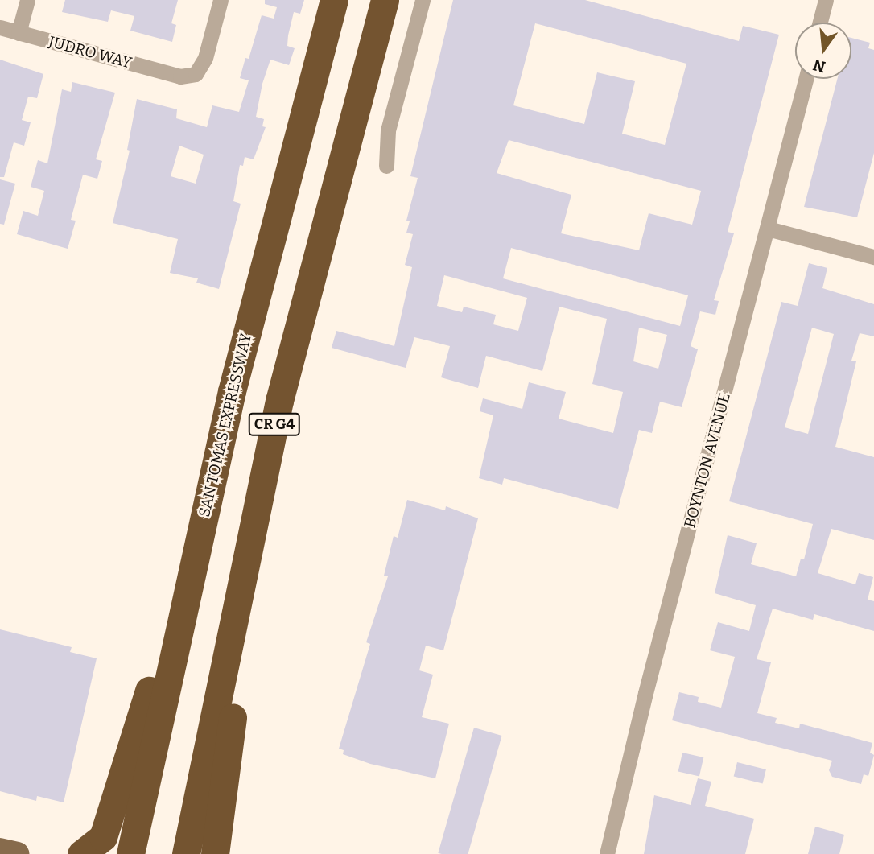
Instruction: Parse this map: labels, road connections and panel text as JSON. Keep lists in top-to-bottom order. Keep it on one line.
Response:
{"streets":{"highway":["CR G4","SAN TOMAS EXPRESSWAY"],"street":["JUDRO WAY","BOYNTON AVENUE"]},"north":"bottom"}
